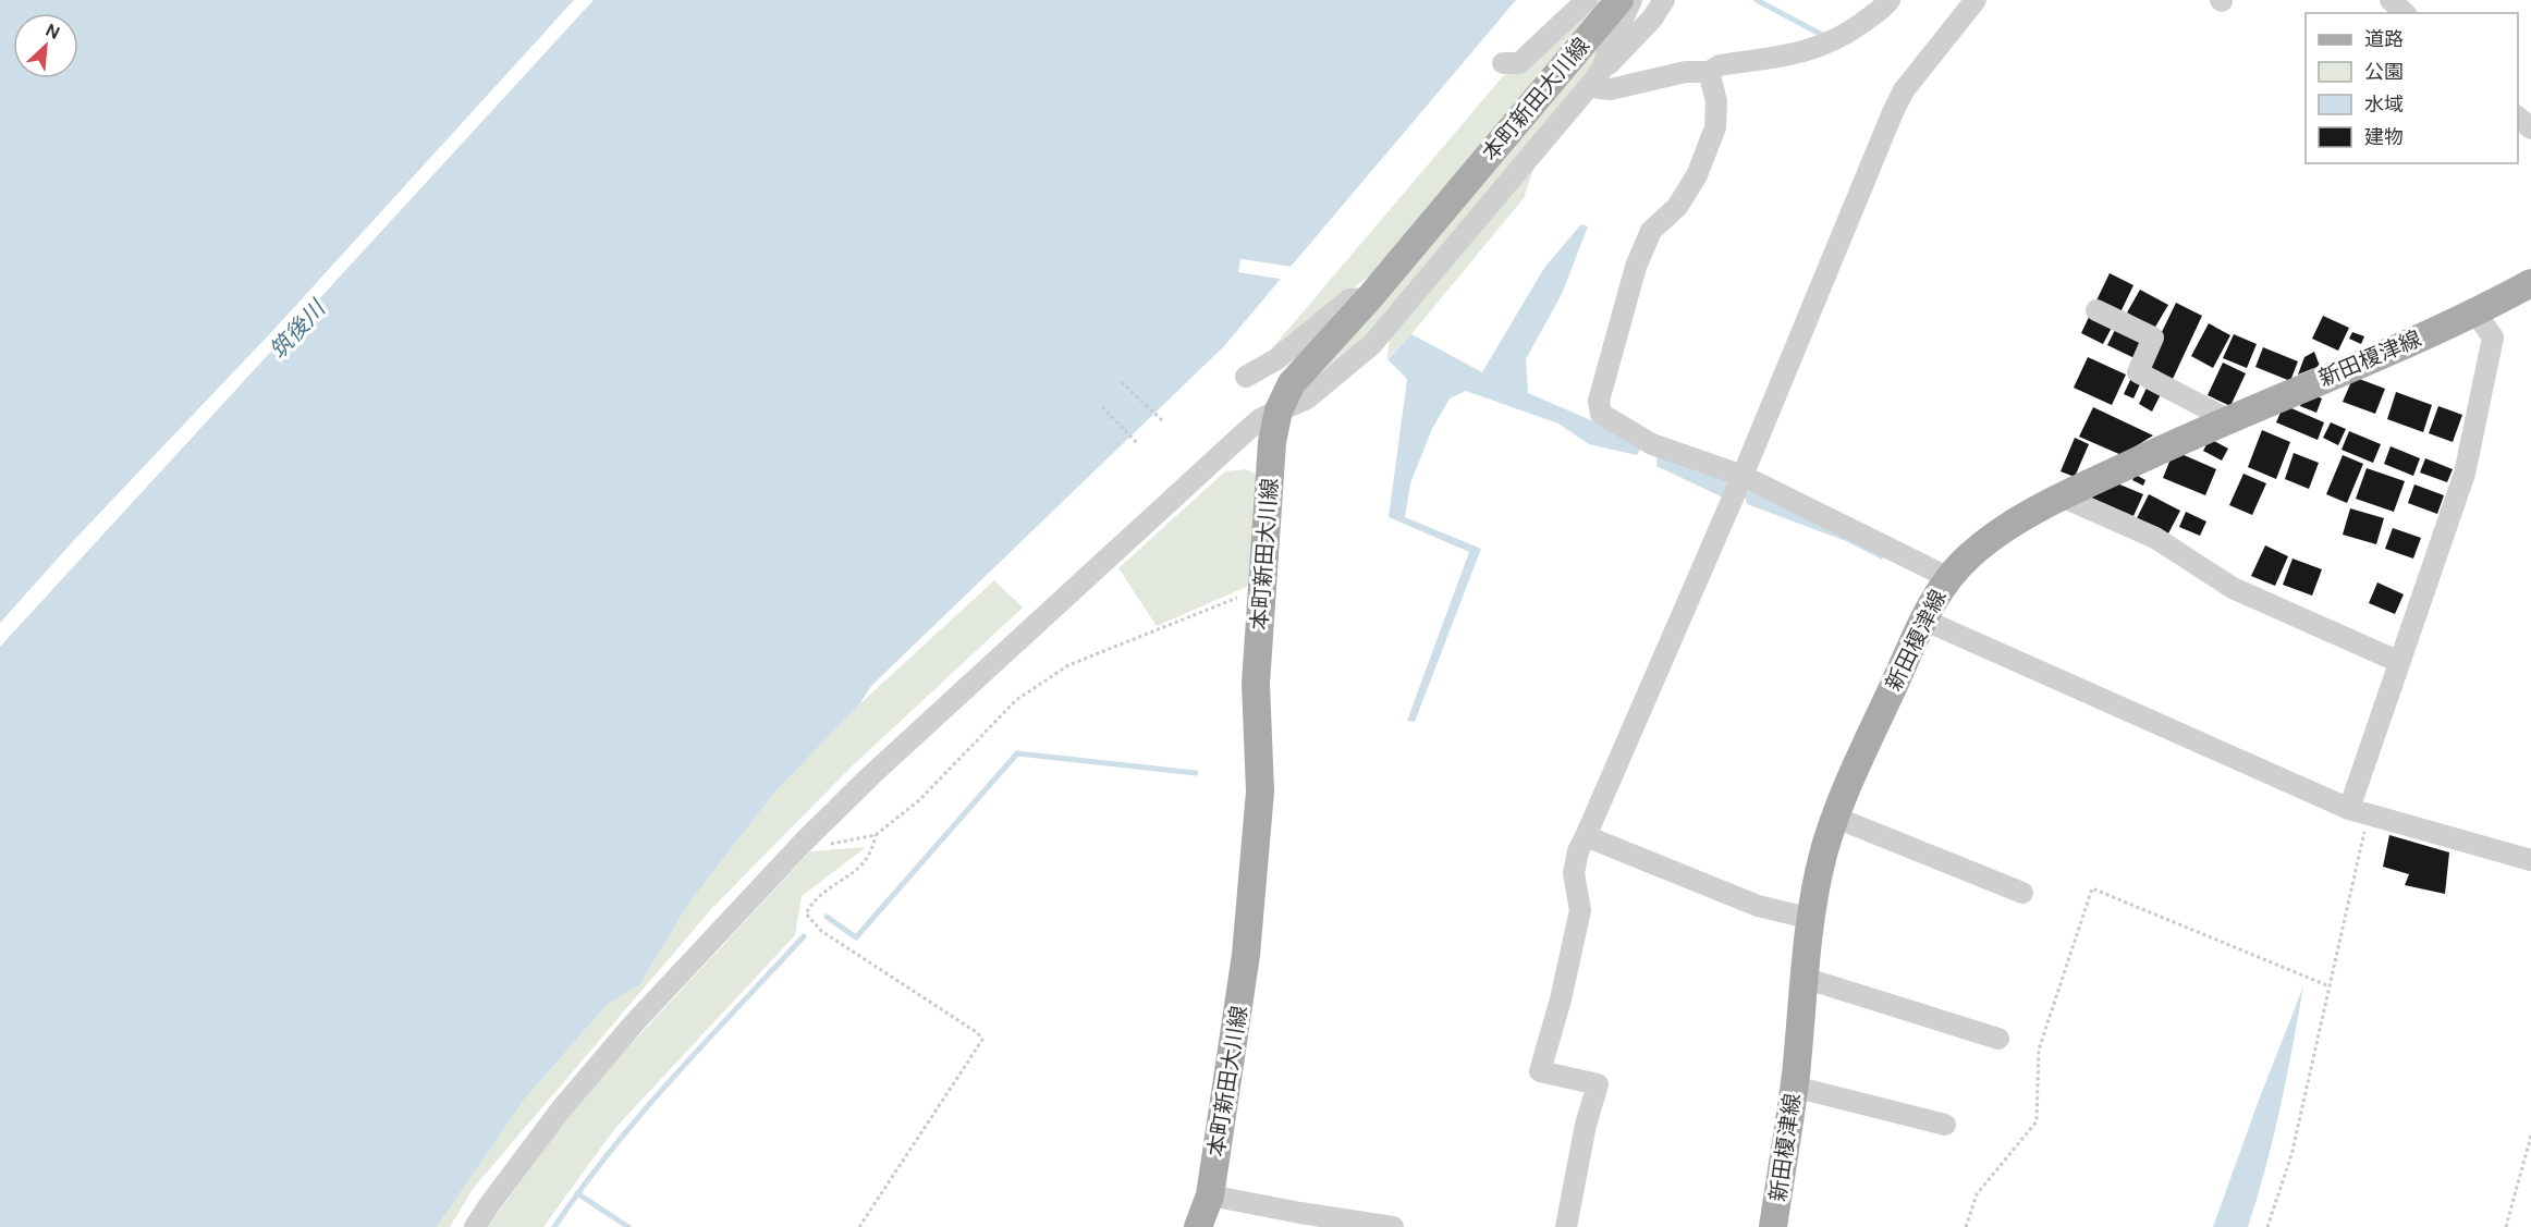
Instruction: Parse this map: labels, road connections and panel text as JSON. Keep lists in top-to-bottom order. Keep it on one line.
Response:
{"streets":{"main road":["本町新田大川線","新田榎津線"]},"water":["筑後川"],"legend":["道路","公園","水域","建物"],"north":"top right"}
